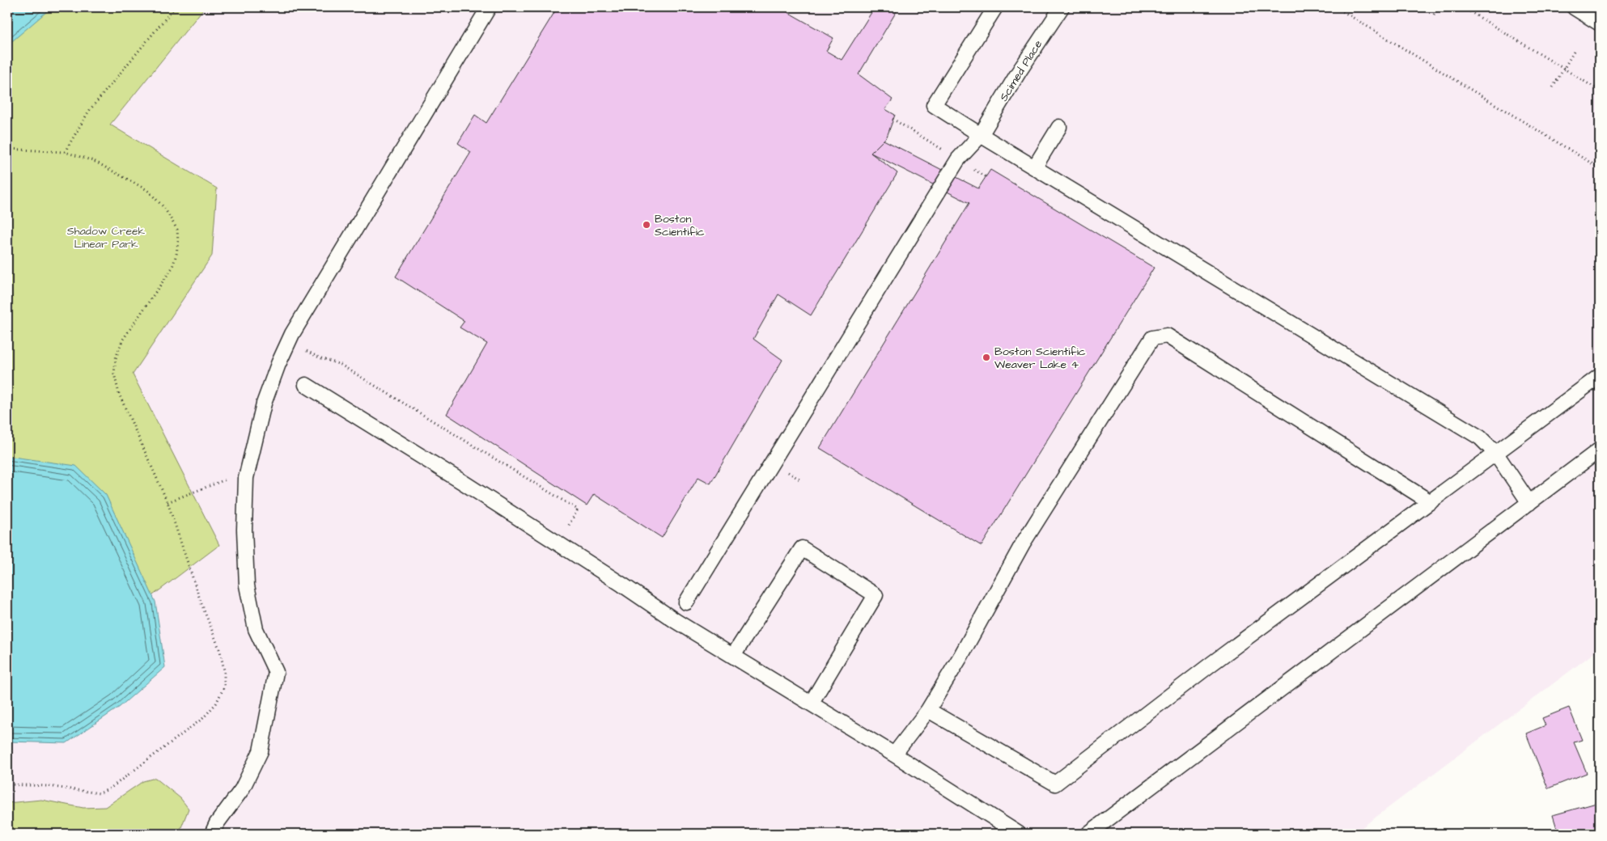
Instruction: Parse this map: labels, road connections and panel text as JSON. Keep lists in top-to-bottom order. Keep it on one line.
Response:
{"streets":{"lane":["Scimed Place"]},"parks":["Shadow Creek Linear Park"],"places":["Boston Scientific","Boston Scientific Weaver Lake 4"]}
